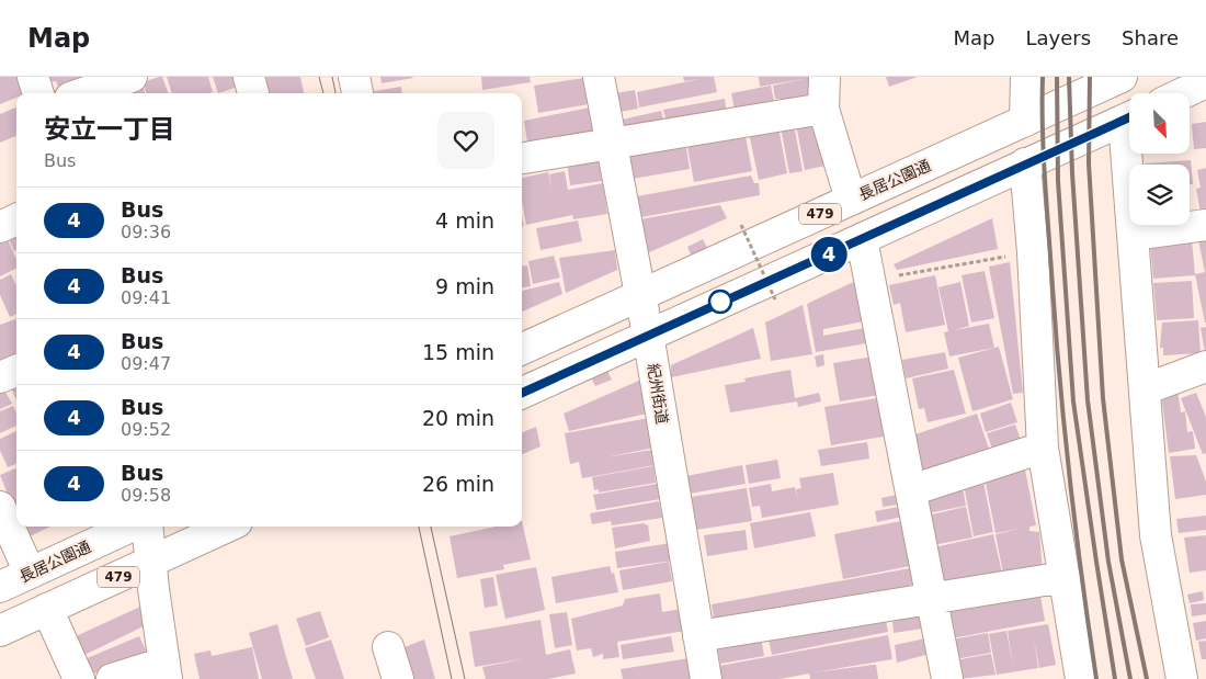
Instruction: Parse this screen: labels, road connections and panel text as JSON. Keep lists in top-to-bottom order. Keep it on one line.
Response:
{"streets":{"main road":["長居公園通","479","紀州街道"]},"crossings":[["長居公園通","紀州街道"],["479","紀州街道"]],"lines":["bus line 4"],"north":"bottom right","page":{"header":"Map","nav":["Map","Layers","Share"],"on_map":"4","heading":["安立一丁目","Bus"],"list":[{"mark":"4","name":"Bus","note":"09:36","value":"4 min"},{"mark":"4","name":"Bus","note":"09:41","value":"9 min"},{"mark":"4","name":"Bus","note":"09:47","value":"15 min"},{"mark":"4","name":"Bus","note":"09:52","value":"20 min"},{"mark":"4","name":"Bus","note":"09:58","value":"26 min"}]}}
